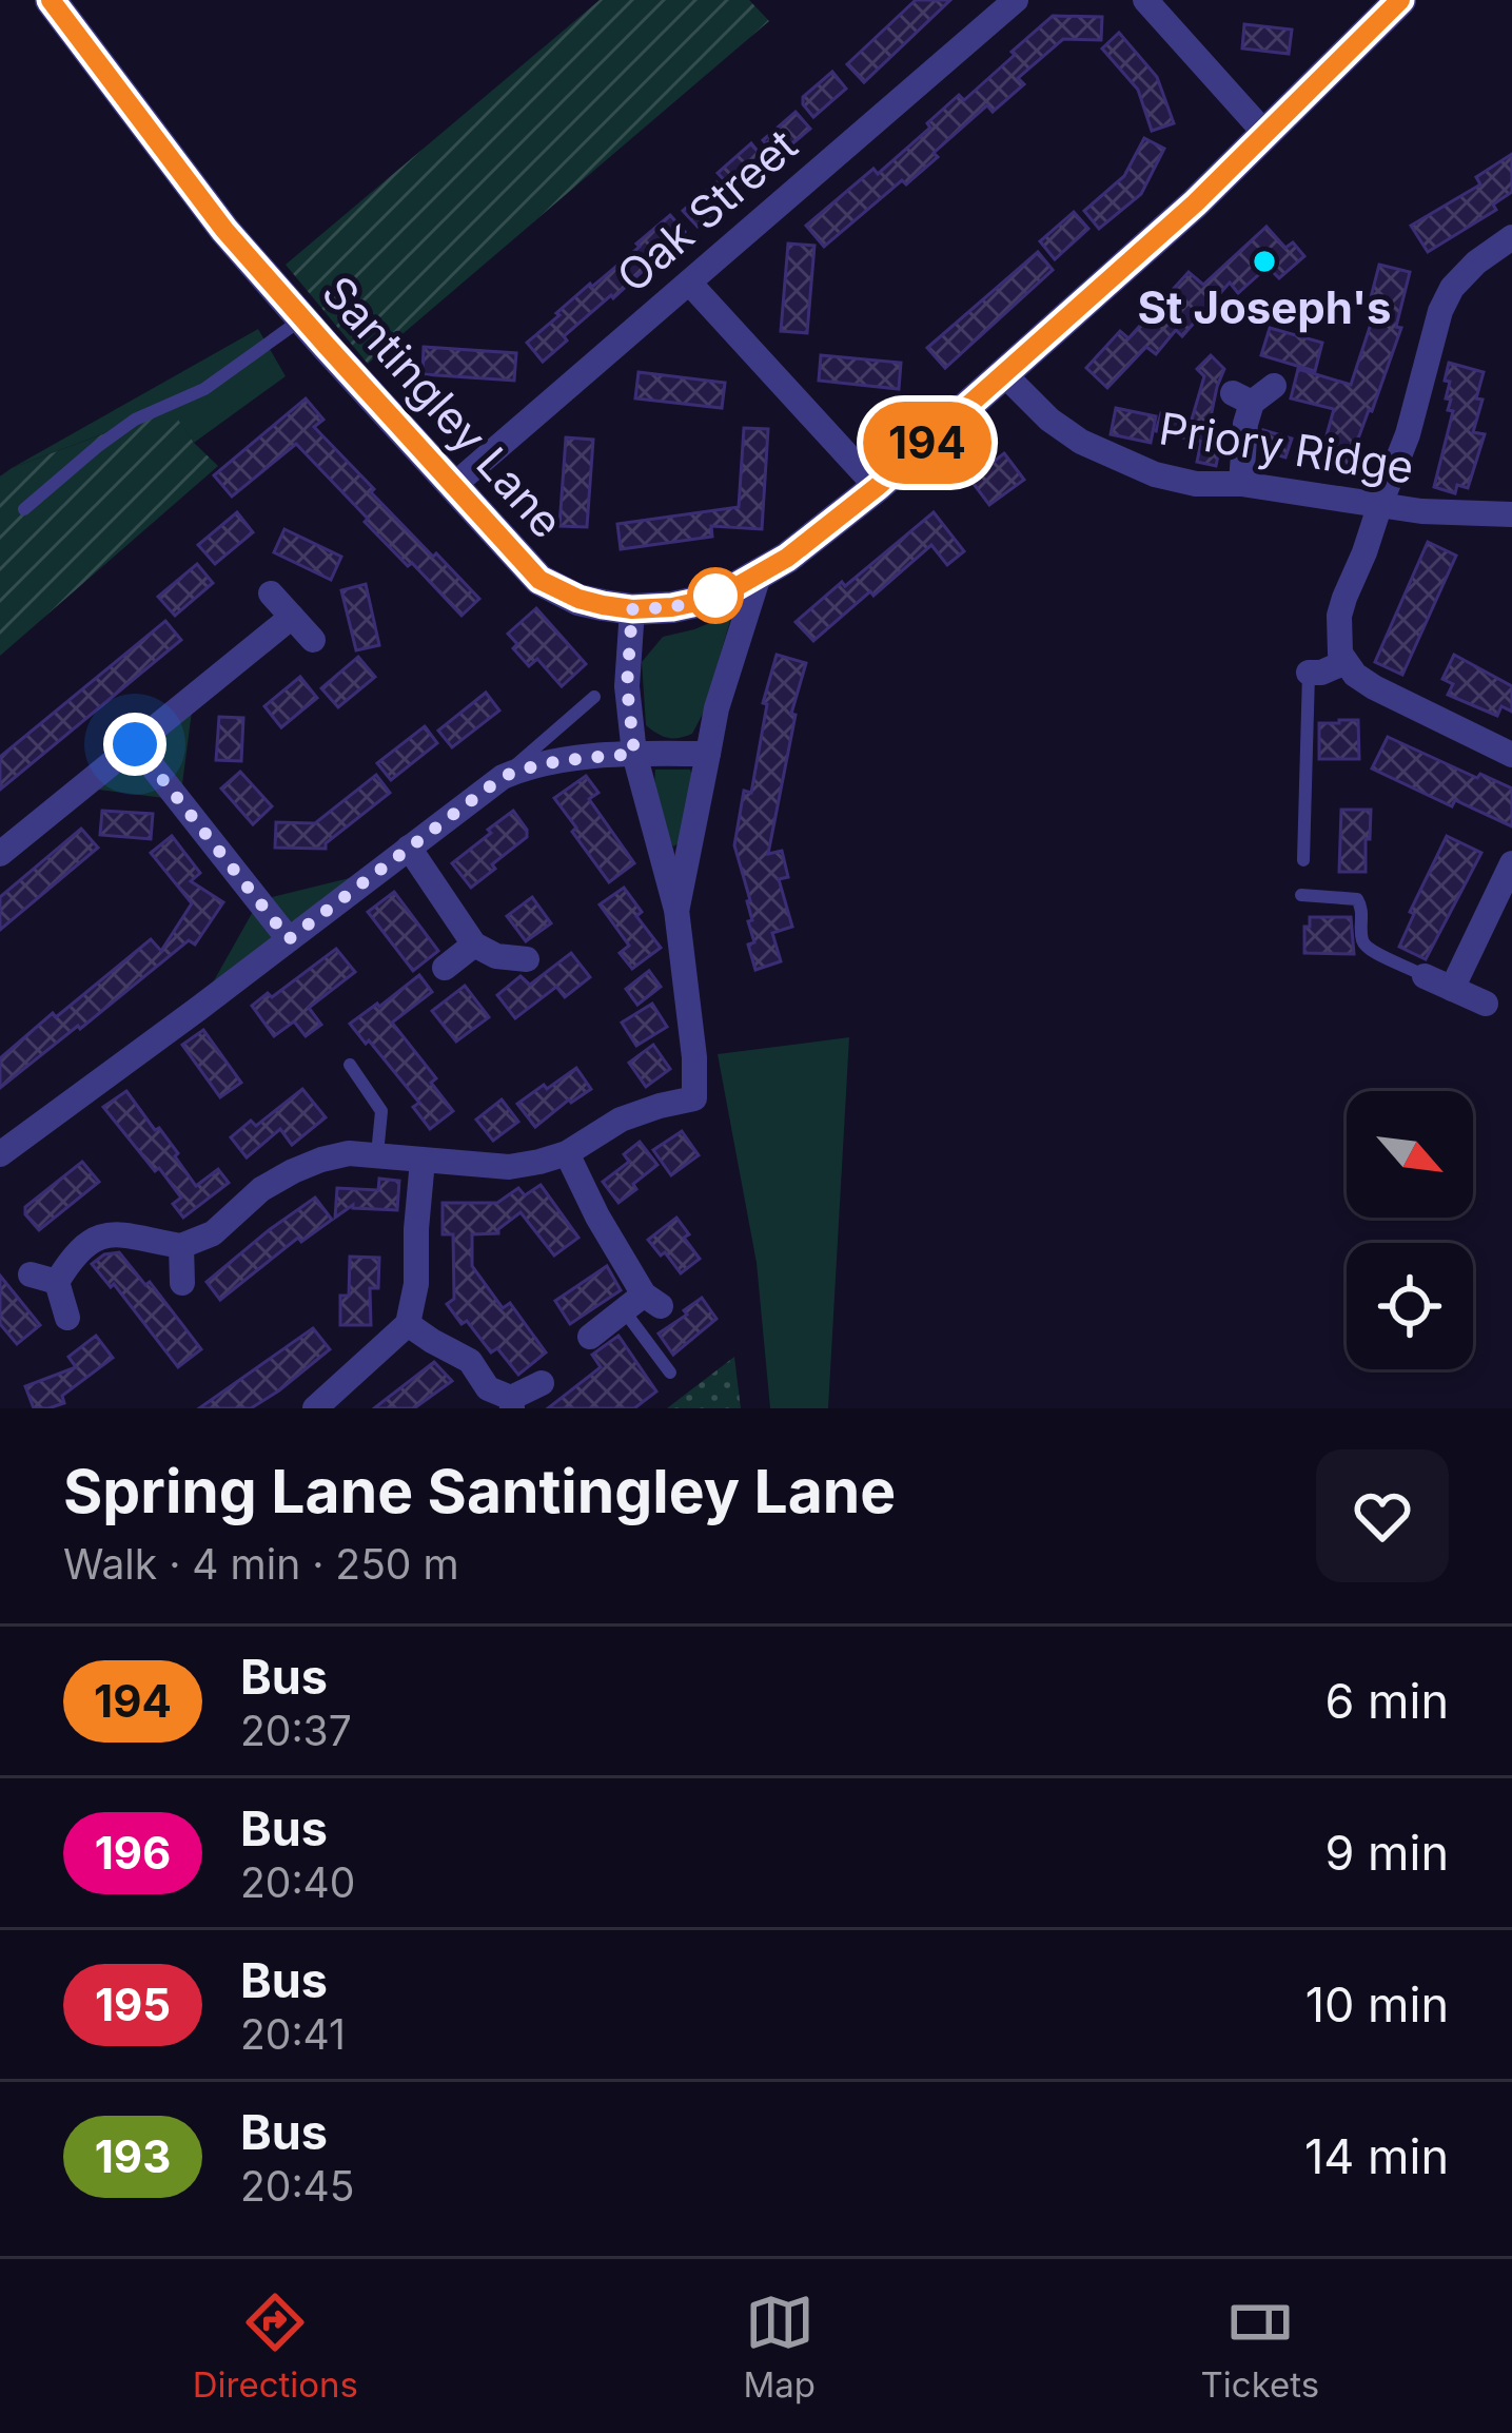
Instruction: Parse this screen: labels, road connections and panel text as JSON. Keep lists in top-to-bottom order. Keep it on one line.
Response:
{"streets":{"street":["Oak Street","Santingley Lane","Priory Ridge"]},"crossings":[["Oak Street","Santingley Lane"],["Santingley Lane","Priory Ridge"]],"places":["St Joseph's"],"lines":["bus line 194"],"north":"bottom right","page":{"on_map":"194","heading":["Spring Lane Santingley Lane","Walk · 4 min · 250 m"],"list":[{"mark":"194","name":"Bus","note":"20:37","value":"6 min"},{"mark":"196","name":"Bus","note":"20:40","value":"9 min"},{"mark":"195","name":"Bus","note":"20:41","value":"10 min"},{"mark":"193","name":"Bus","note":"20:45","value":"14 min"}],"tabs":["Directions","Map","Tickets"]}}
